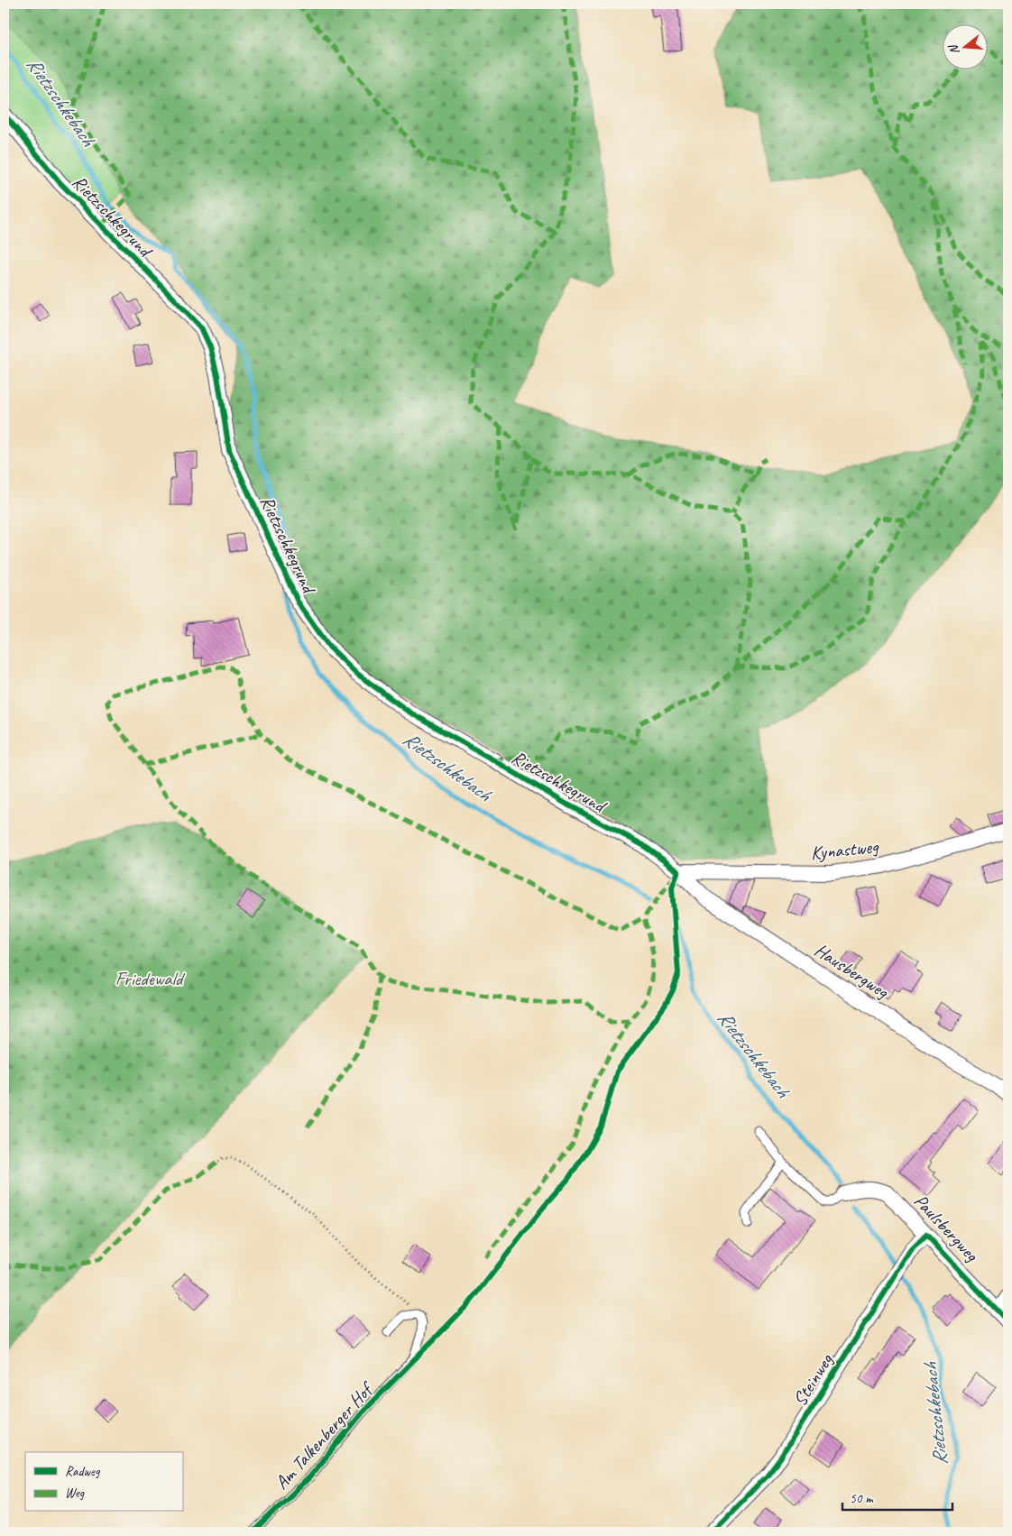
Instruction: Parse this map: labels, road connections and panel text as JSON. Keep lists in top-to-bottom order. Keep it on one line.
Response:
{"streets":{"street":["Rietzschkegrund","Kynastweg","Hausbergweg","Paulsbergweg","Steinweg"],"lane":["Am Talkenberger Hof"]},"crossings":[["Rietzschkegrund","Kynastweg"],["Rietzschkegrund","Hausbergweg"],["Kynastweg","Hausbergweg"],["Paulsbergweg","Steinweg"]],"water":["Rietzschkebach"],"parks":["Friedewald"],"legend":["Radweg","Weg"],"scale_bar":"50 m","north":"left"}
